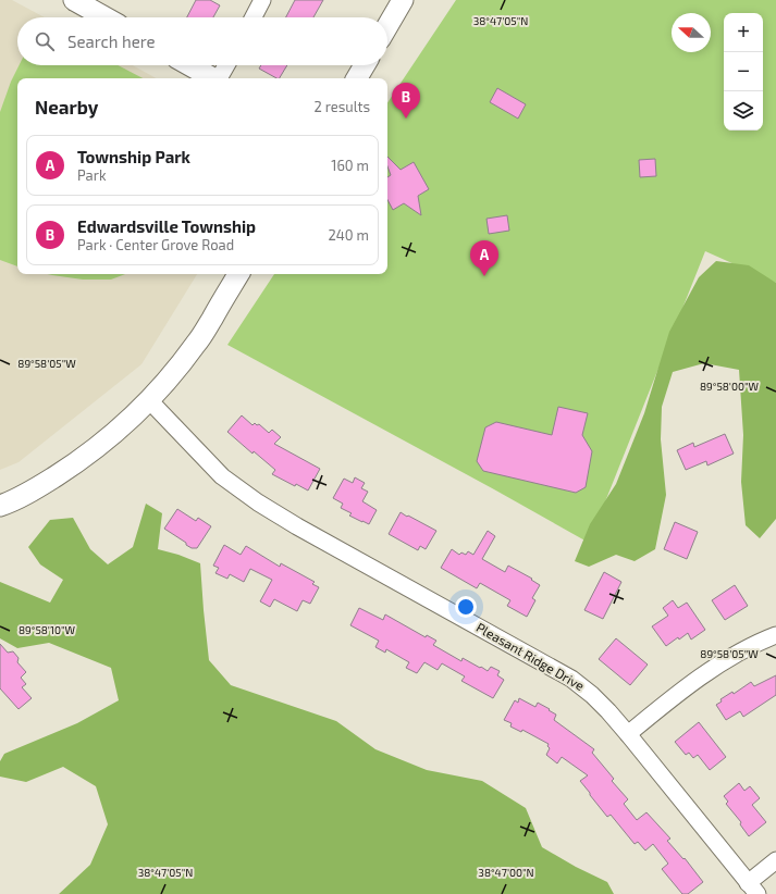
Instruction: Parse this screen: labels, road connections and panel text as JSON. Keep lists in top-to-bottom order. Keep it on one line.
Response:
{"streets":{"street":["Pleasant Ridge Drive"]},"north":"left","page":{"map_buttons":["+","−"],"search":"Search here","heading":["Nearby","2 results"],"pins":["B","A"],"list":[{"mark":"A","name":"Township Park","note":"Park","value":"160 m"},{"mark":"B","name":"Edwardsville Township","note":"Park · Center Grove Road","value":"240 m"}]},"coordinates":["38°47'05\"N","89°58'05\"W","89°58'00\"W","89°58'10\"W","38°47'00\"N"]}
